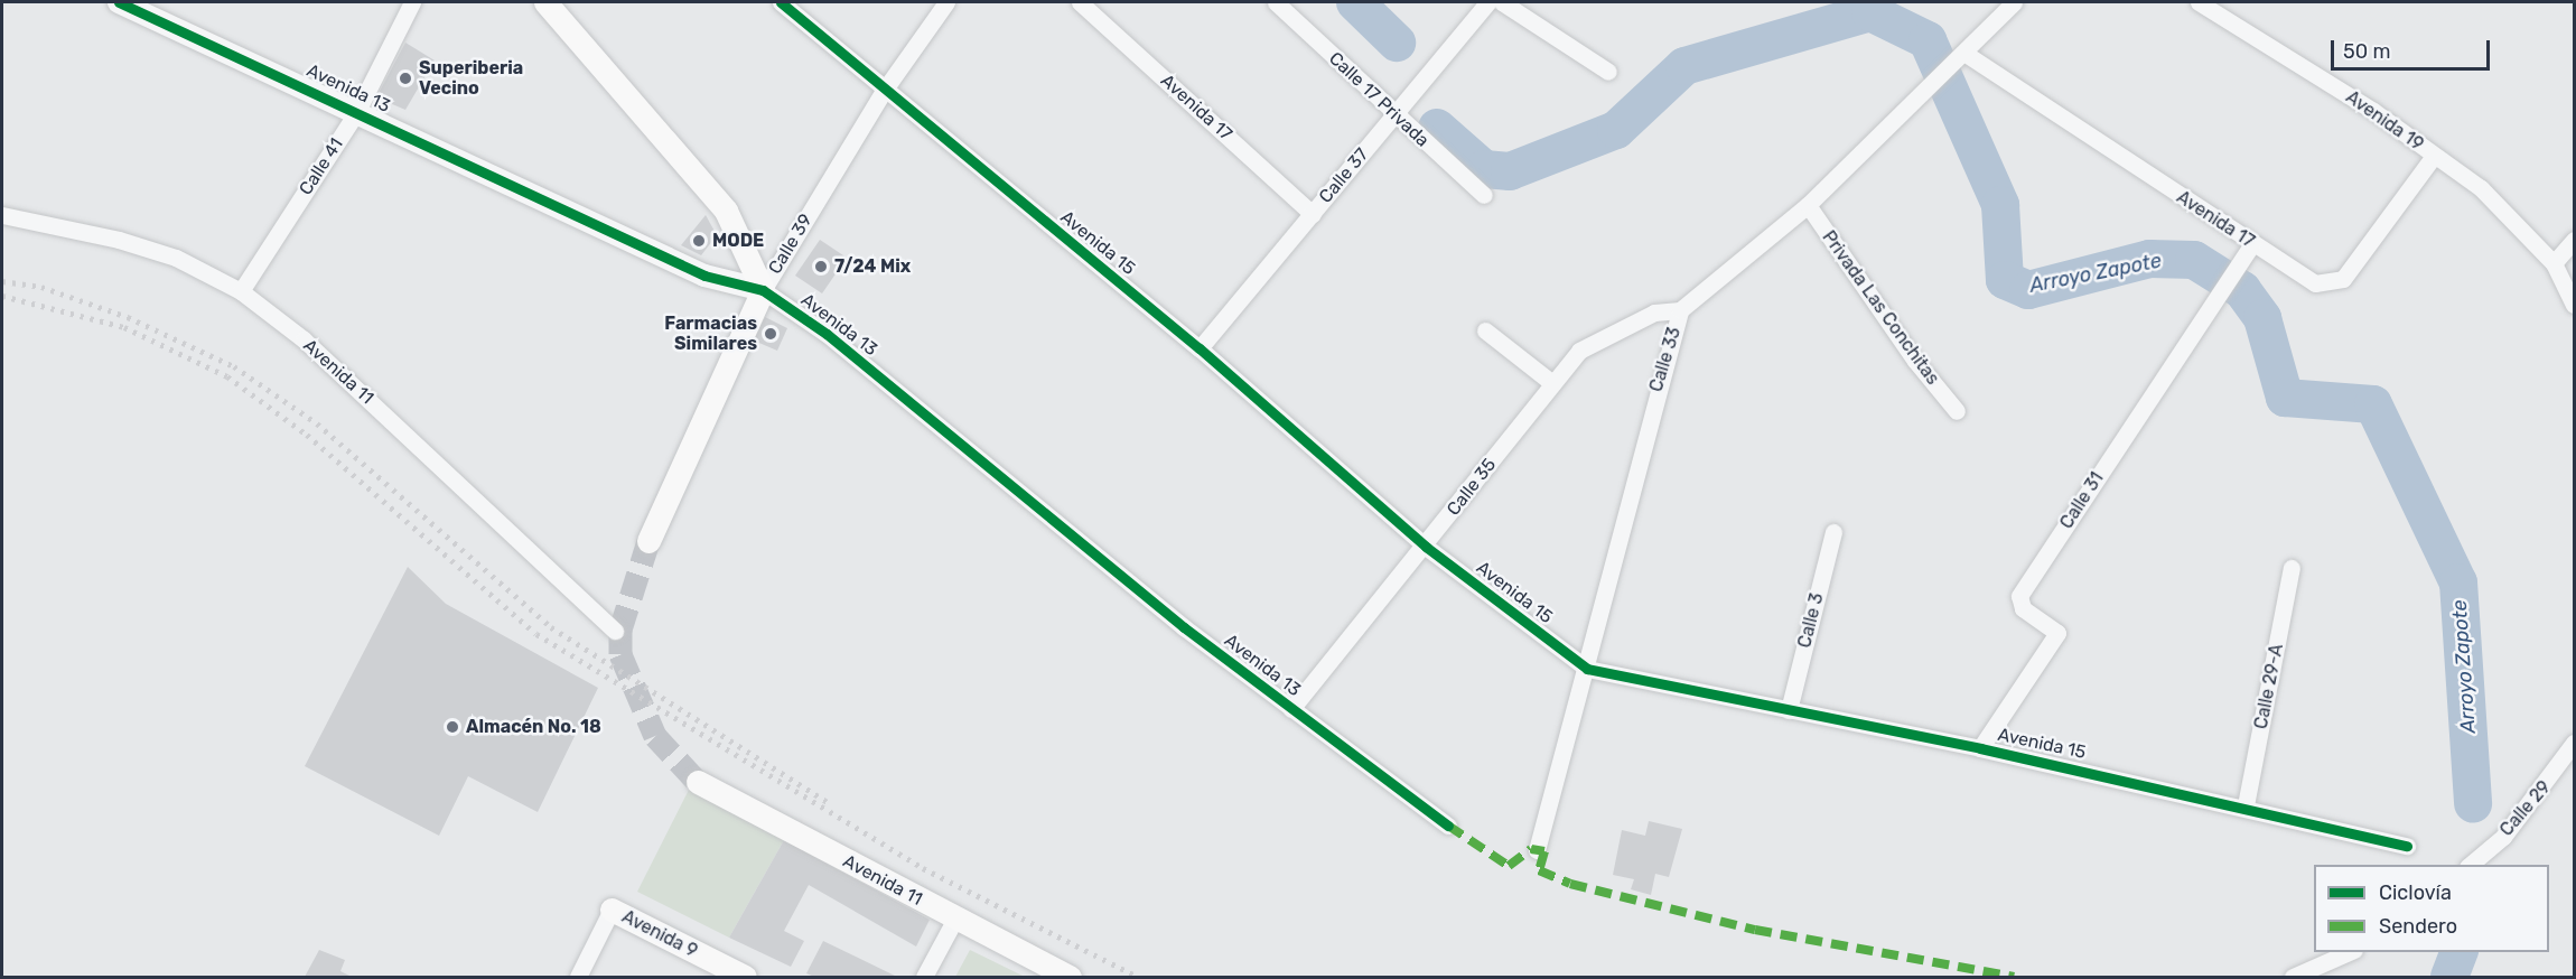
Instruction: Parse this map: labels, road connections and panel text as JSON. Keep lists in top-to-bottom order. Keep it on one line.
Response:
{"streets":{"main road":["Calle 39","Avenida 11","Avenida 9"],"street":["Avenida 13","Calle 17 Privada","Avenida 17","Avenida 19","Calle 41","Calle 37","Avenida 15","Privada Las Conchitas","Calle 33","Calle 35","Calle 31","Calle 3","Calle 29-A","Calle 29"]},"crossings":[["Avenida 13","Calle 41"],["Avenida 13","Calle 39"],["Avenida 13","Calle 35"],["Calle 17 Privada","Calle 37"],["Avenida 17","Avenida 19"],["Avenida 17","Calle 37"],["Avenida 17","Calle 33"],["Avenida 17","Calle 31"],["Calle 41","Avenida 11"],["Calle 37","Avenida 15"],["Avenida 15","Calle 39"],["Avenida 15","Calle 33"],["Avenida 15","Calle 35"],["Avenida 15","Calle 31"],["Avenida 15","Calle 3"],["Avenida 15","Calle 29-A"],["Privada Las Conchitas","Calle 33"],["Calle 33","Calle 35"]],"water":["Arroyo Zapote"],"places":["Superiberia Vecino","MODE","7/24 Mix","Farmacias Similares","Almacén No. 18"],"legend":["Ciclovía","Sendero"],"scale_bar":"50 m"}
